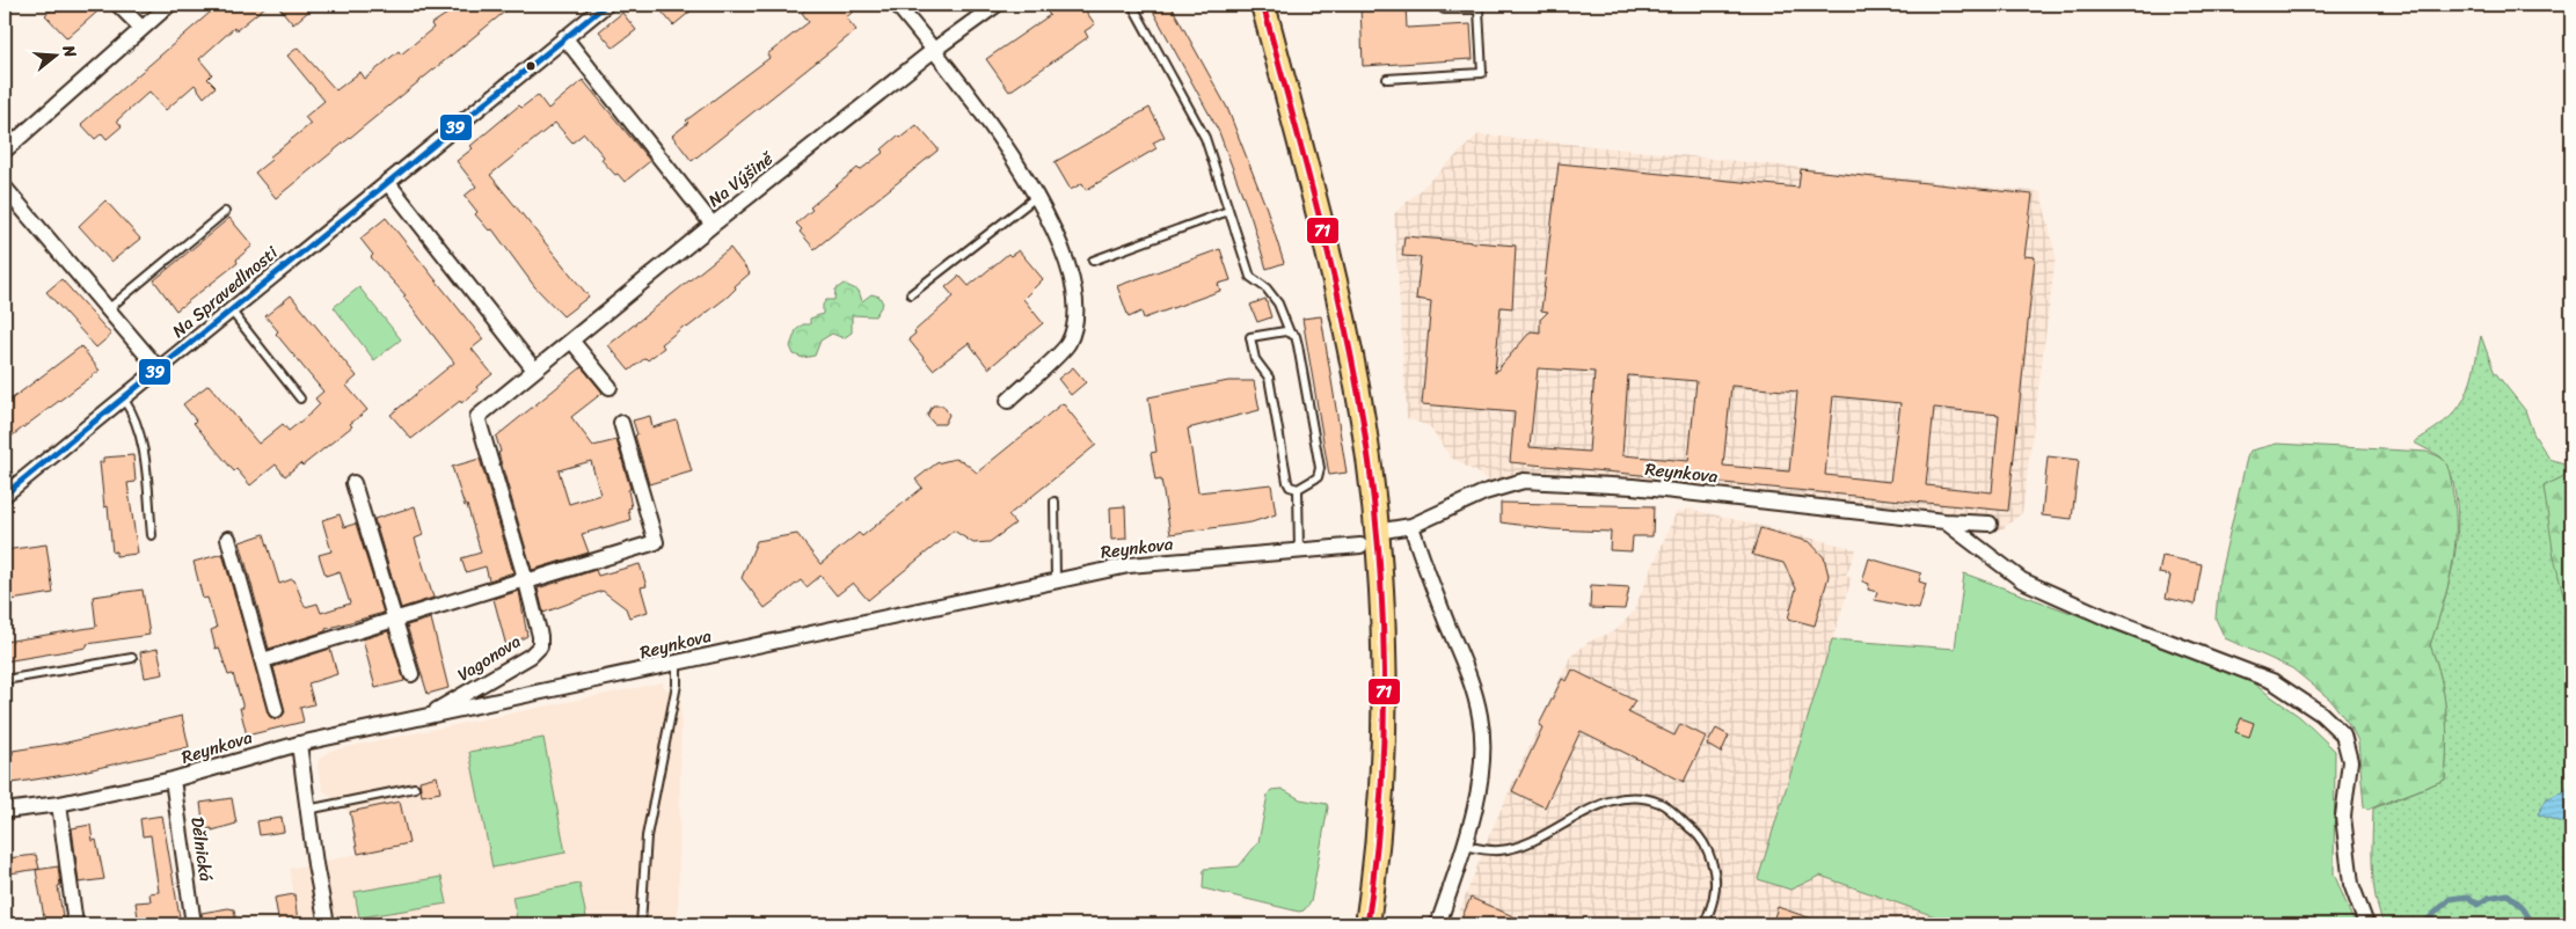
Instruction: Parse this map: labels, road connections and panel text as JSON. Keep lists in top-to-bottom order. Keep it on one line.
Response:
{"streets":{"street":["Na Výšině","Na Spravedlnosti","Reynkova","Vagonova","Dělnická"]},"crossings":[["Na Výšině","Vagonova"],["Reynkova","Vagonova"],["Reynkova","Dělnická"]],"lines":["transit line 39","transit line 71"],"north":"right"}
